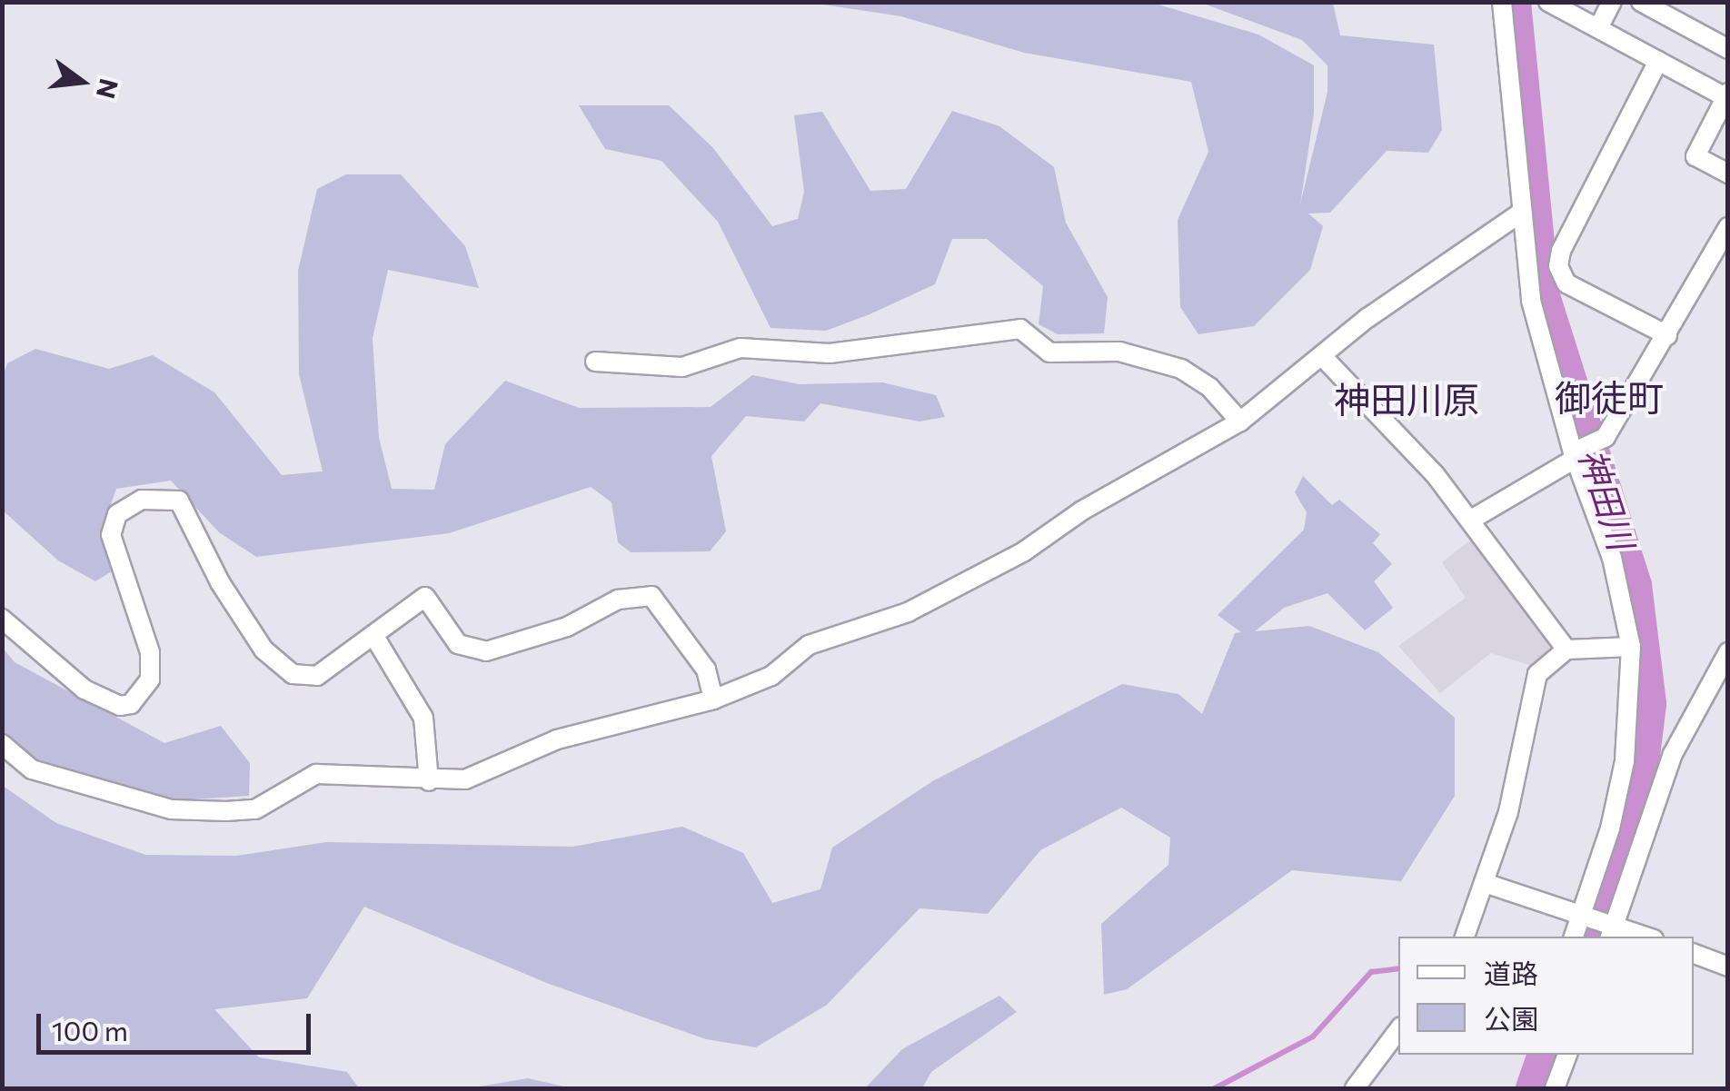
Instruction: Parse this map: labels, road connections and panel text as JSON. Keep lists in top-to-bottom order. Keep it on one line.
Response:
{"districts":["御徒町","神田川原"],"water":["神田川"],"legend":["道路","公園"],"scale_bar":"100 m","north":"right"}
